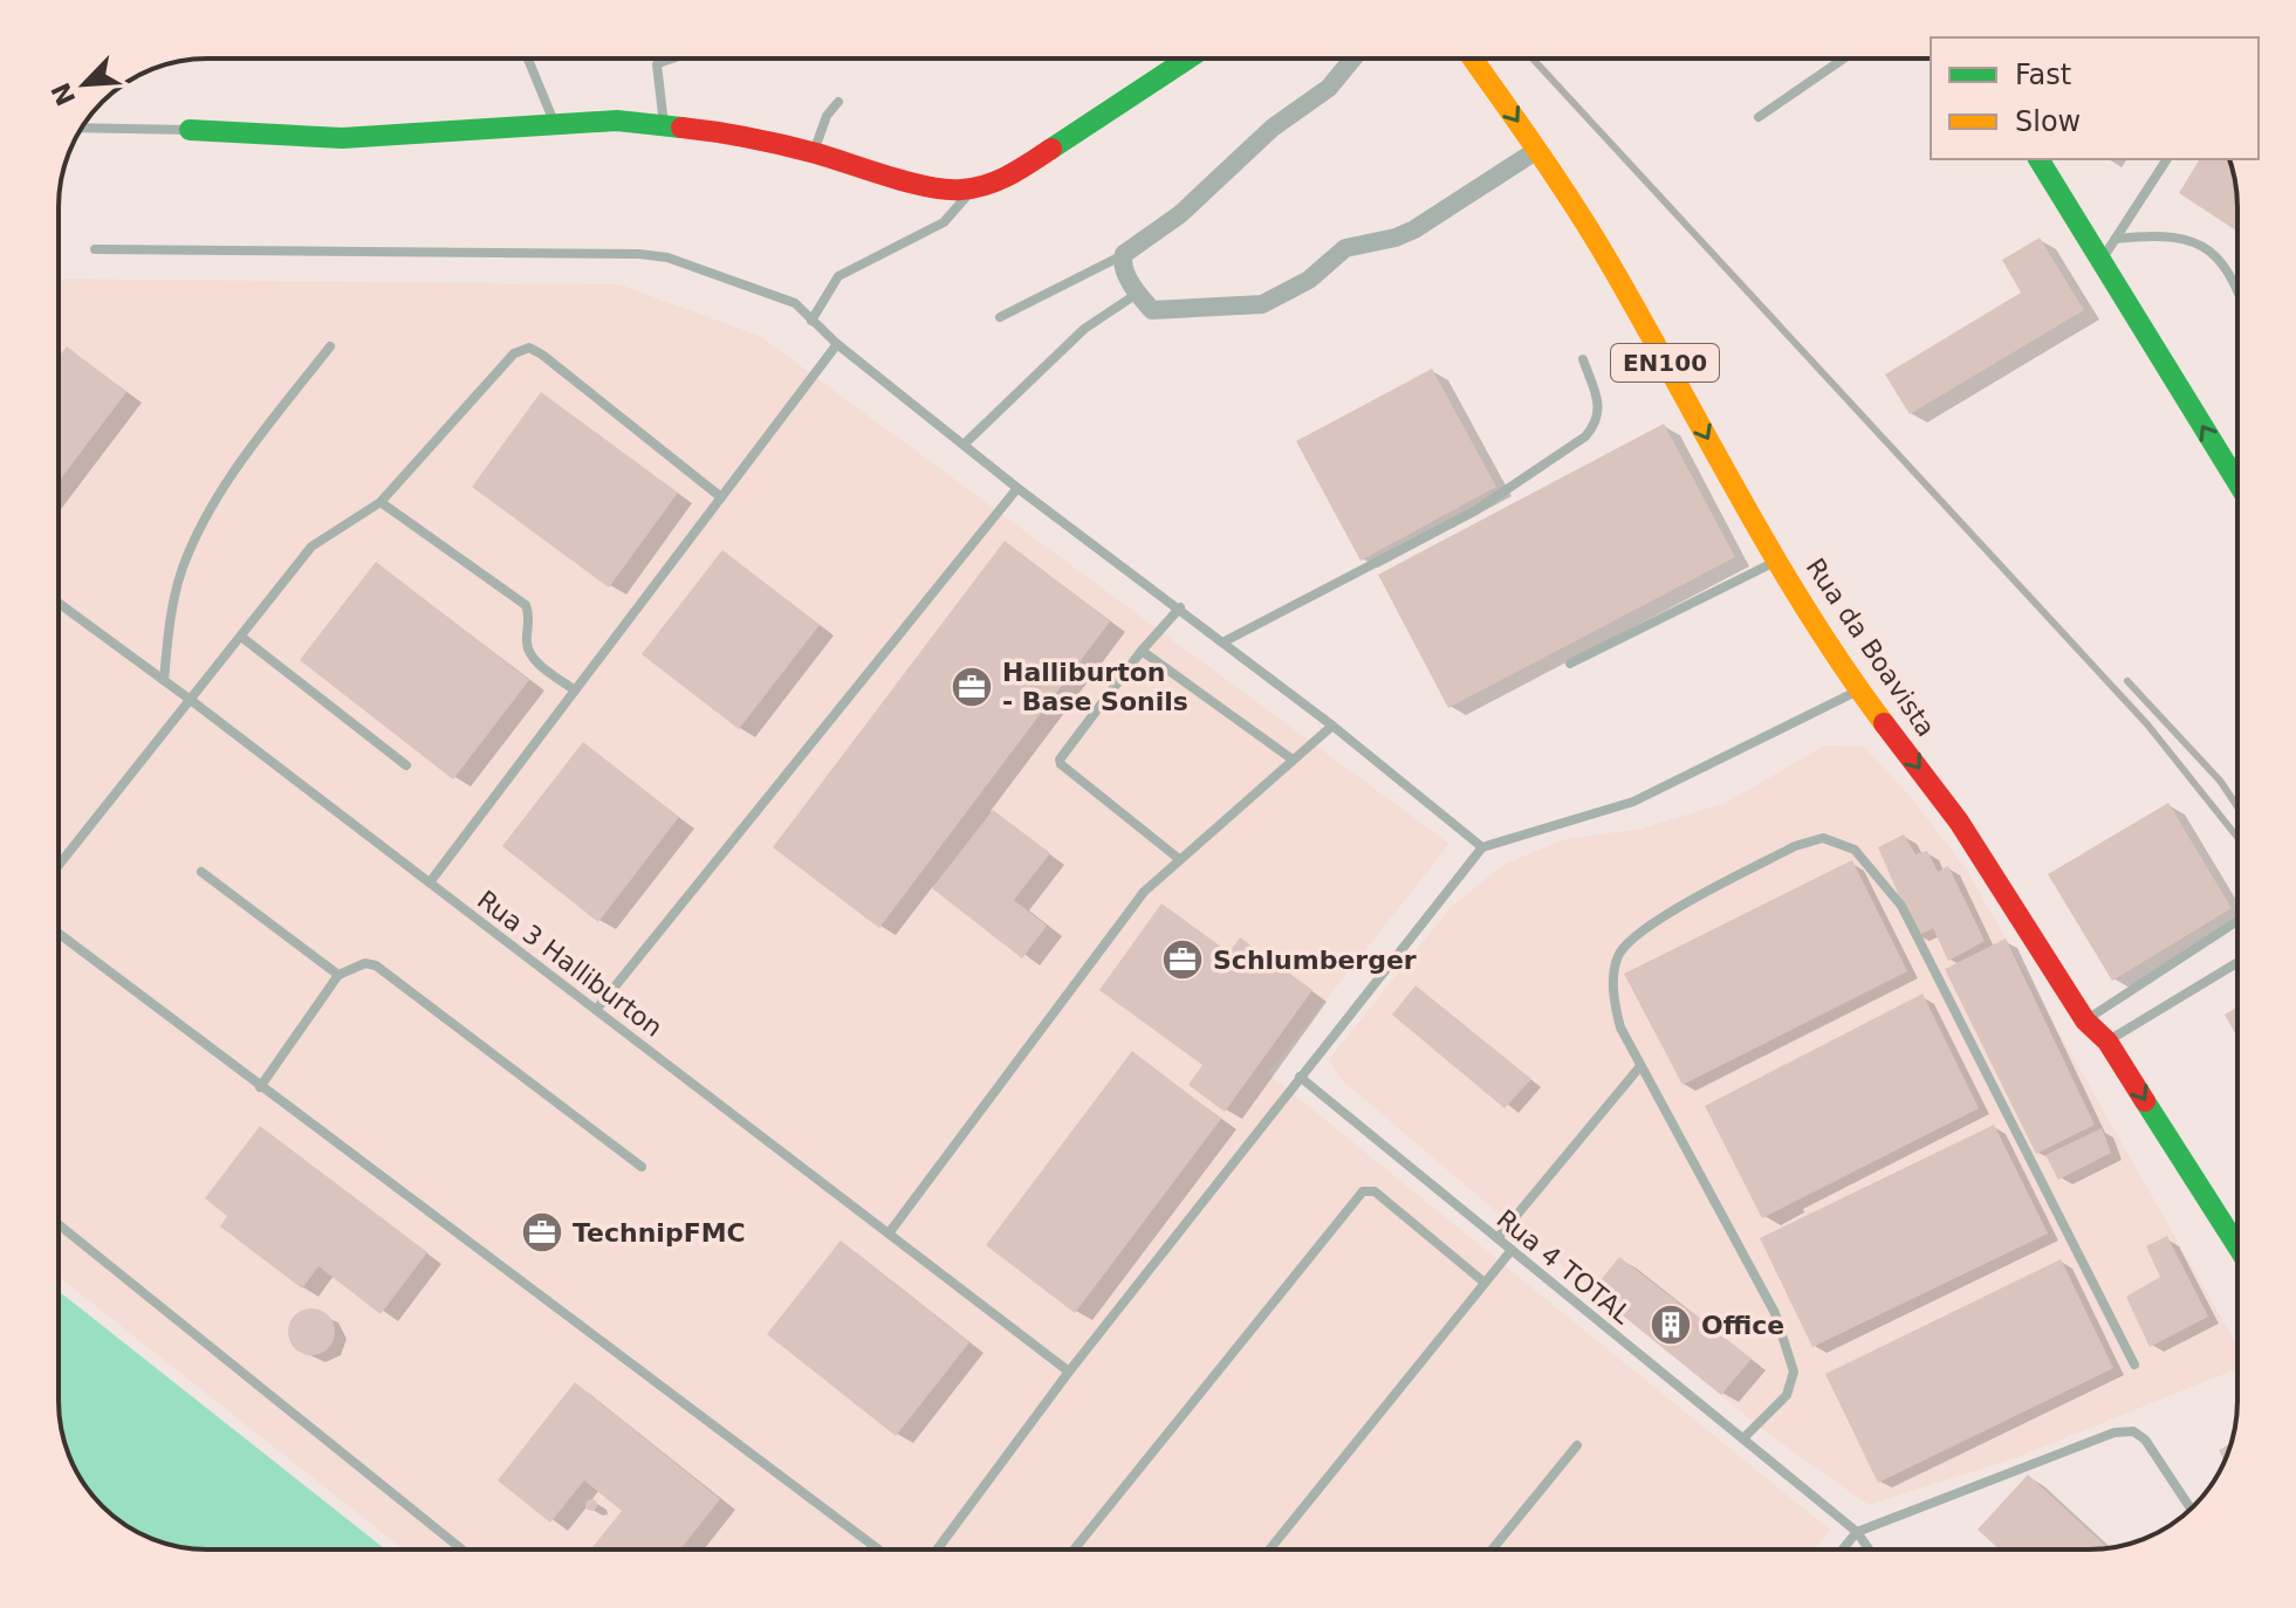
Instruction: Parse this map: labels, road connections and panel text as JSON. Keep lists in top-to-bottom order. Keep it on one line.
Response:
{"streets":{"main road":["EN100","Rua da Boavista"],"lane":["Rua 3 Halliburton","Rua 4 TOTAL"]},"one_way":["Rua da Boavista"],"places":{"office":["Halliburton - Base Sonils","Schlumberger","TechnipFMC"],"building":["Office"]},"legend":["Fast","Slow"],"north":"bottom left"}
